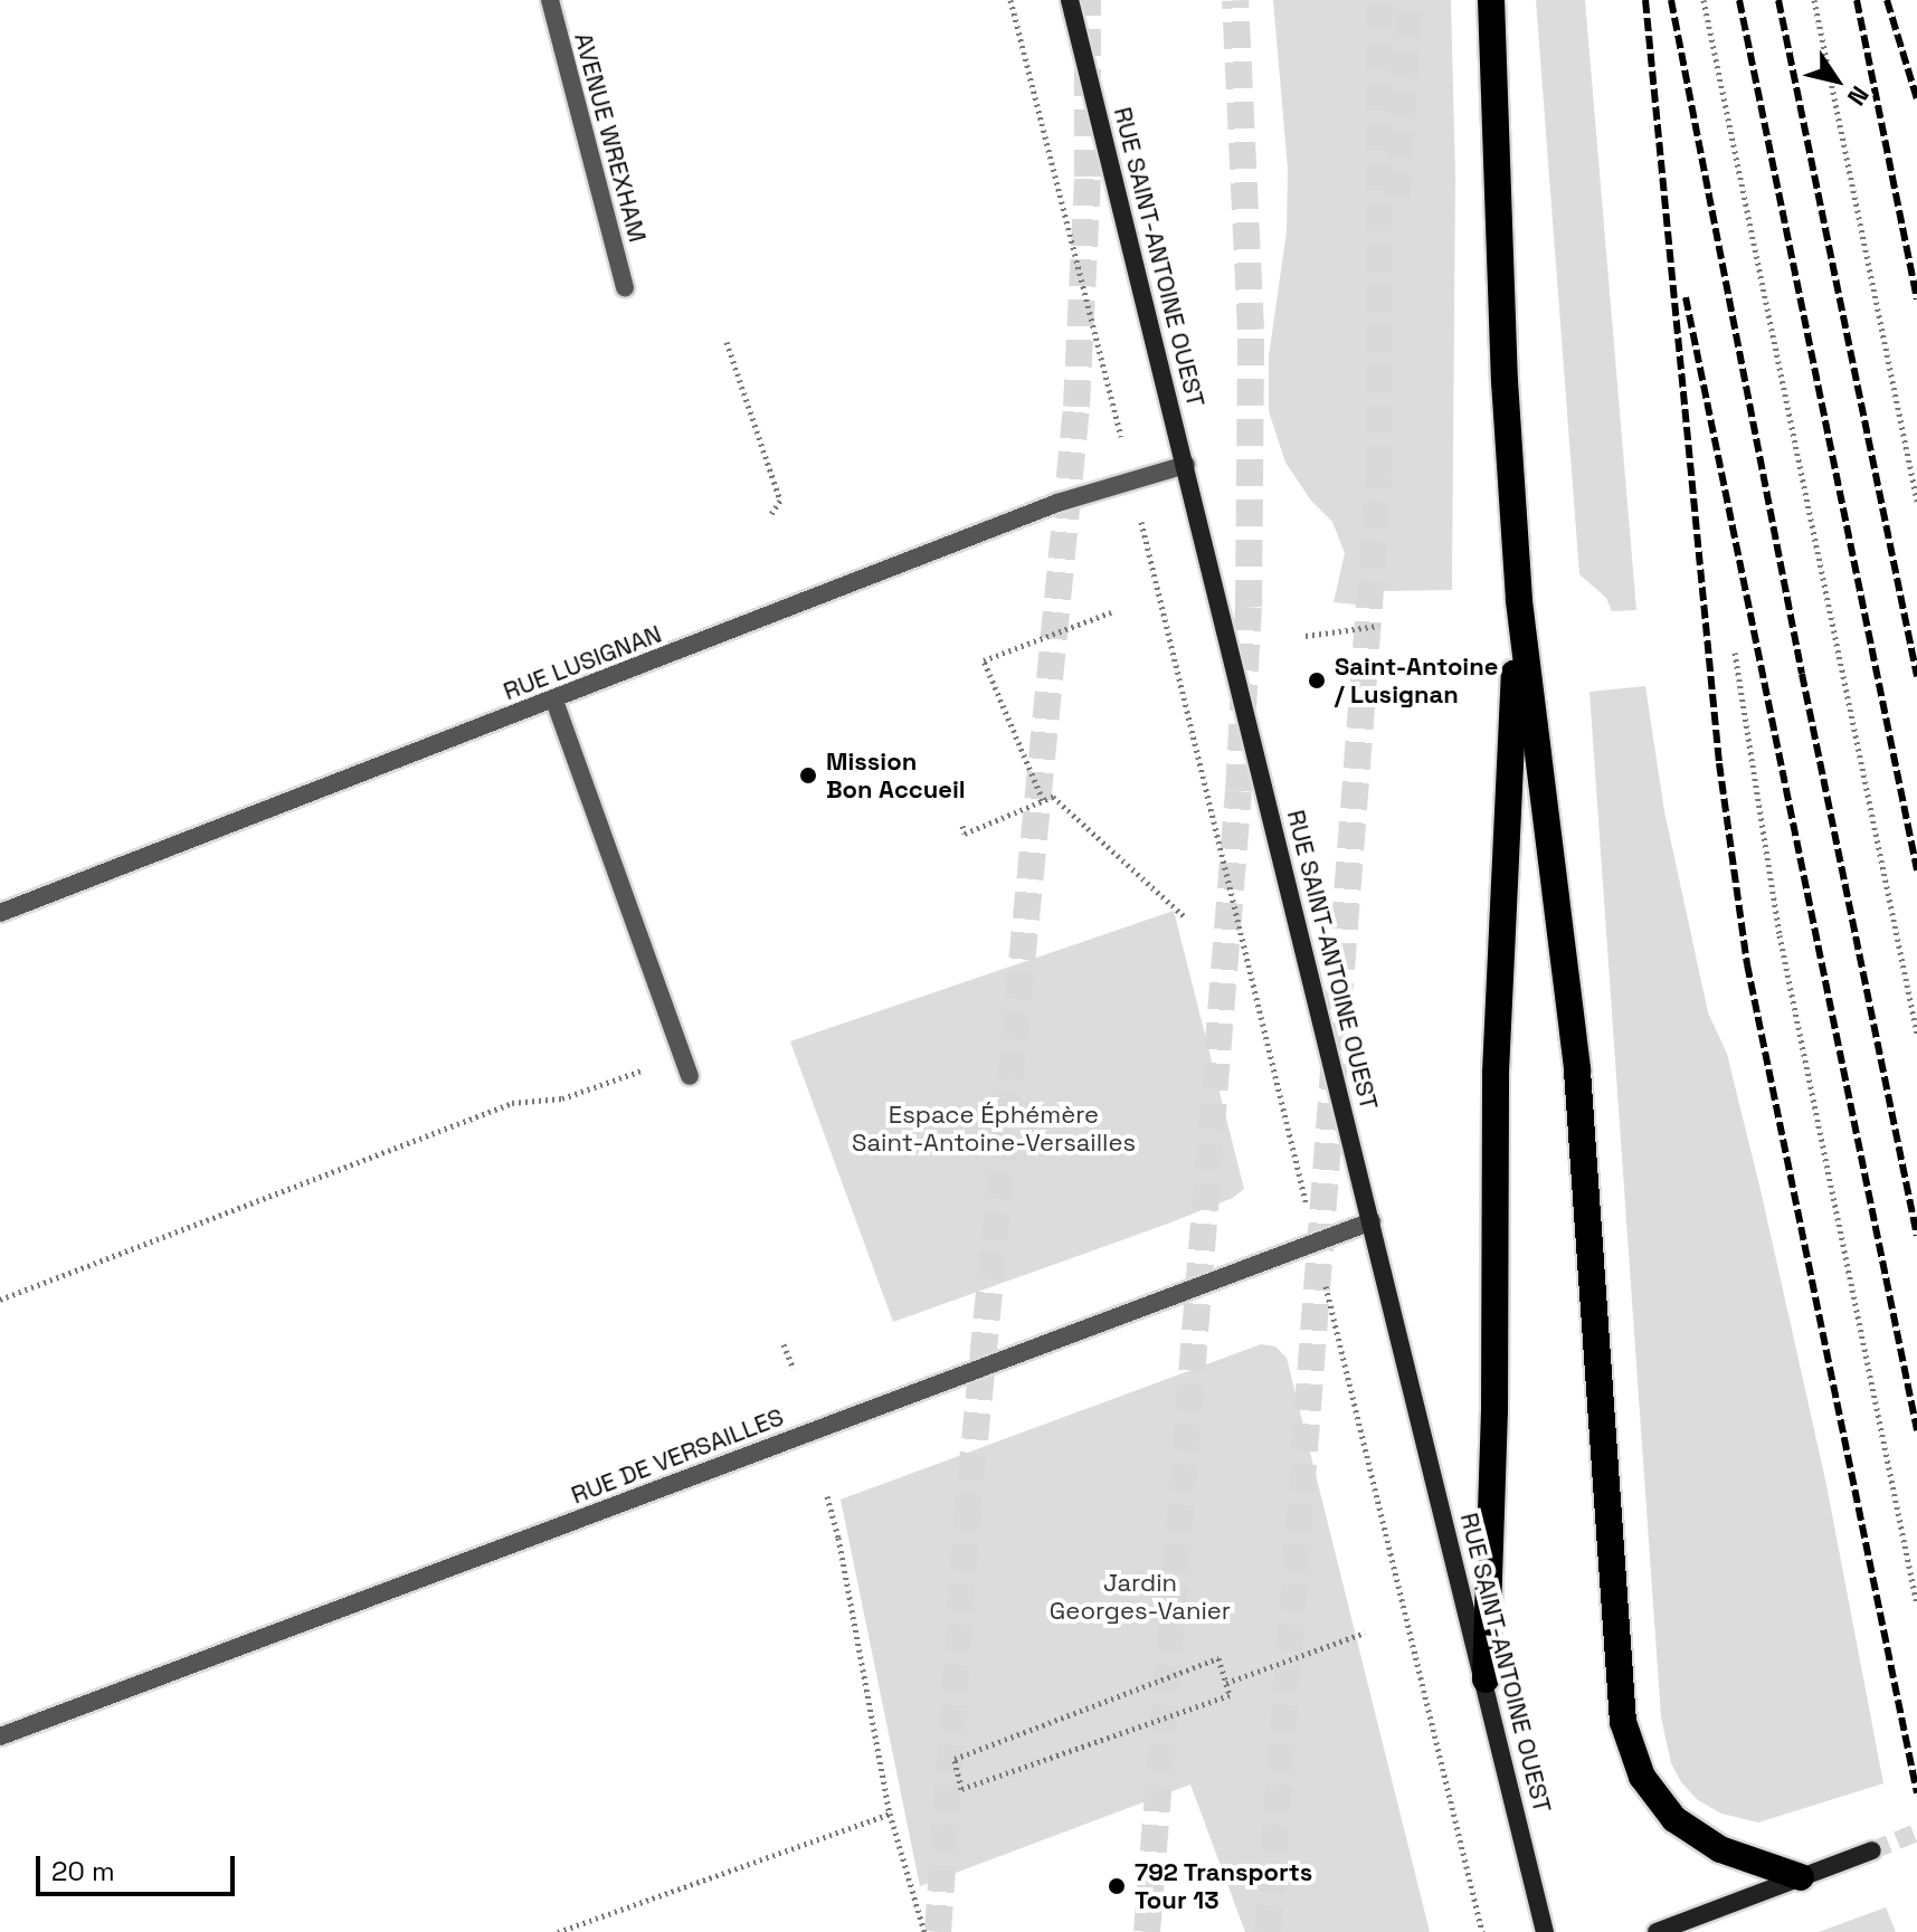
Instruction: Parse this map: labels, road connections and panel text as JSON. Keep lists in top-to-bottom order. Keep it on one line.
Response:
{"streets":{"main road":["RUE SAINT-ANTOINE OUEST"],"street":["AVENUE WREXHAM","RUE LUSIGNAN","RUE DE VERSAILLES"]},"crossings":[["RUE SAINT-ANTOINE OUEST","RUE LUSIGNAN"],["RUE SAINT-ANTOINE OUEST","RUE DE VERSAILLES"]],"parks":["Espace Éphémère Saint-Antoine-Versailles","Jardin Georges-Vanier"],"places":["Saint-Antoine / Lusignan","Mission Bon Accueil","792 Transports Tour 13"],"scale_bar":"20 m","north":"bottom right"}
